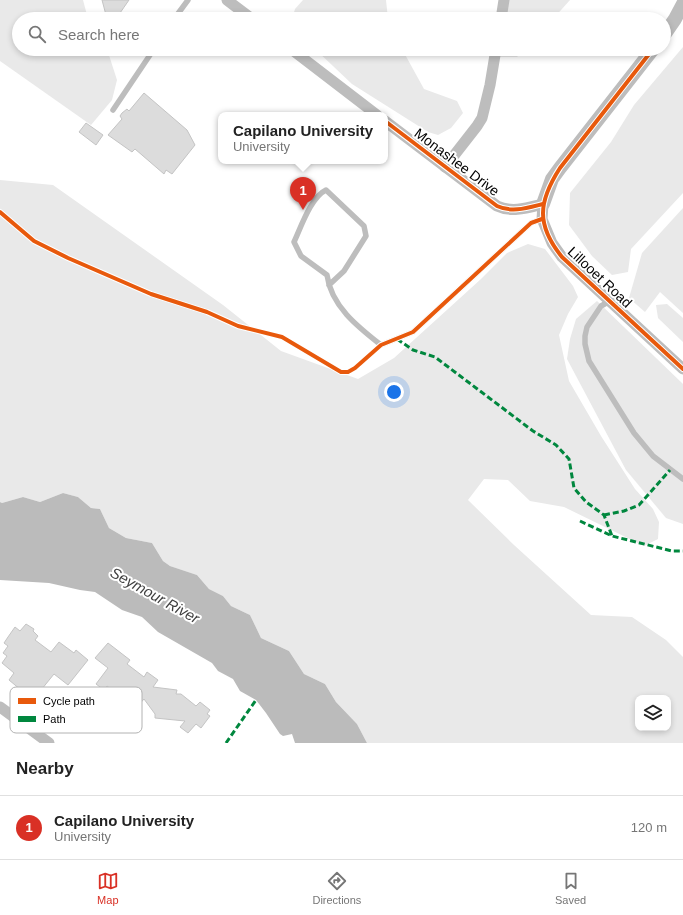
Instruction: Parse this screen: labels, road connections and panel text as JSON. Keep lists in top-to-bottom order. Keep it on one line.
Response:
{"streets":{"street":["Monashee Drive","Lillooet Road"]},"crossings":[["Monashee Drive","Lillooet Road"]],"water":["Seymour River"],"legend":["Cycle path","Path"],"page":{"search":"Search here","popup":["Capilano University","University"],"pins":"1","heading":"Nearby","list":[{"mark":"1","name":"Capilano University","note":"University","value":"120 m"}],"nav":["Map","Directions","Saved"]}}
